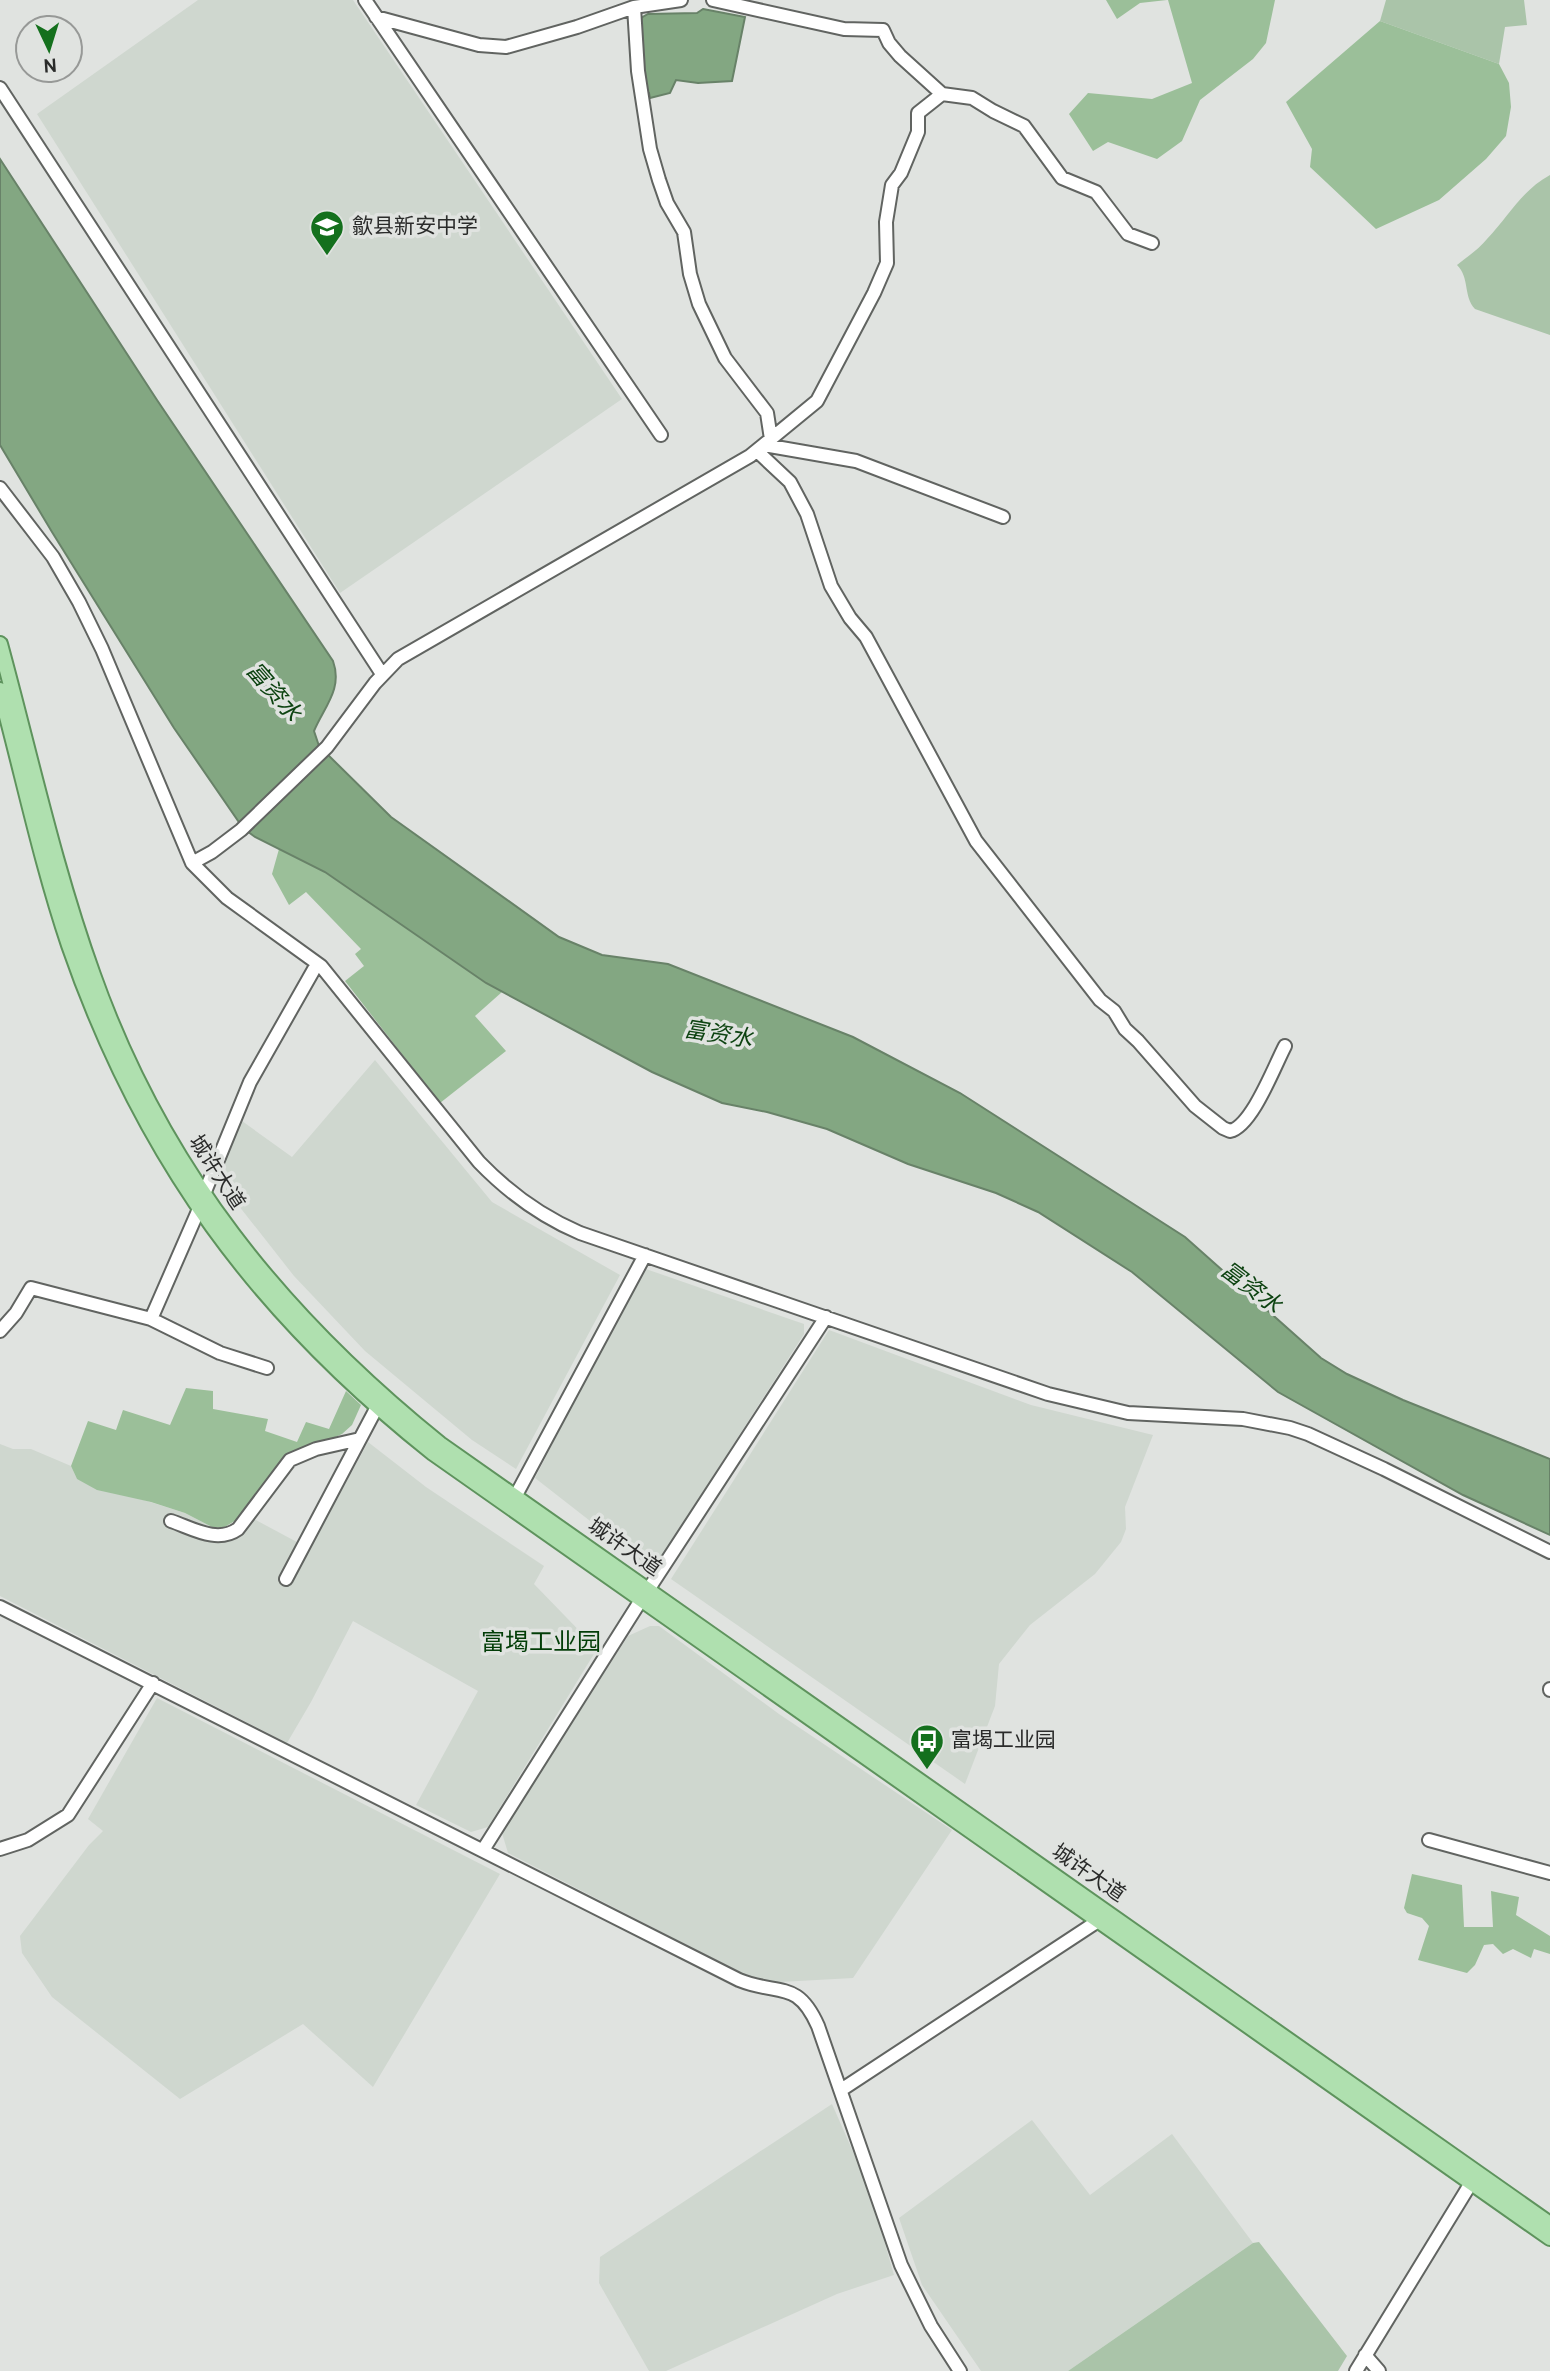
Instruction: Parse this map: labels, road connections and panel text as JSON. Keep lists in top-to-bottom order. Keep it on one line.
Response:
{"streets":{"main road":["城许大道"]},"districts":["富堨工业园"],"water":["富资水"],"places":{"school or university":["歙县新安中学"],"bus stop":["富堨工业园"]},"north":"bottom"}
